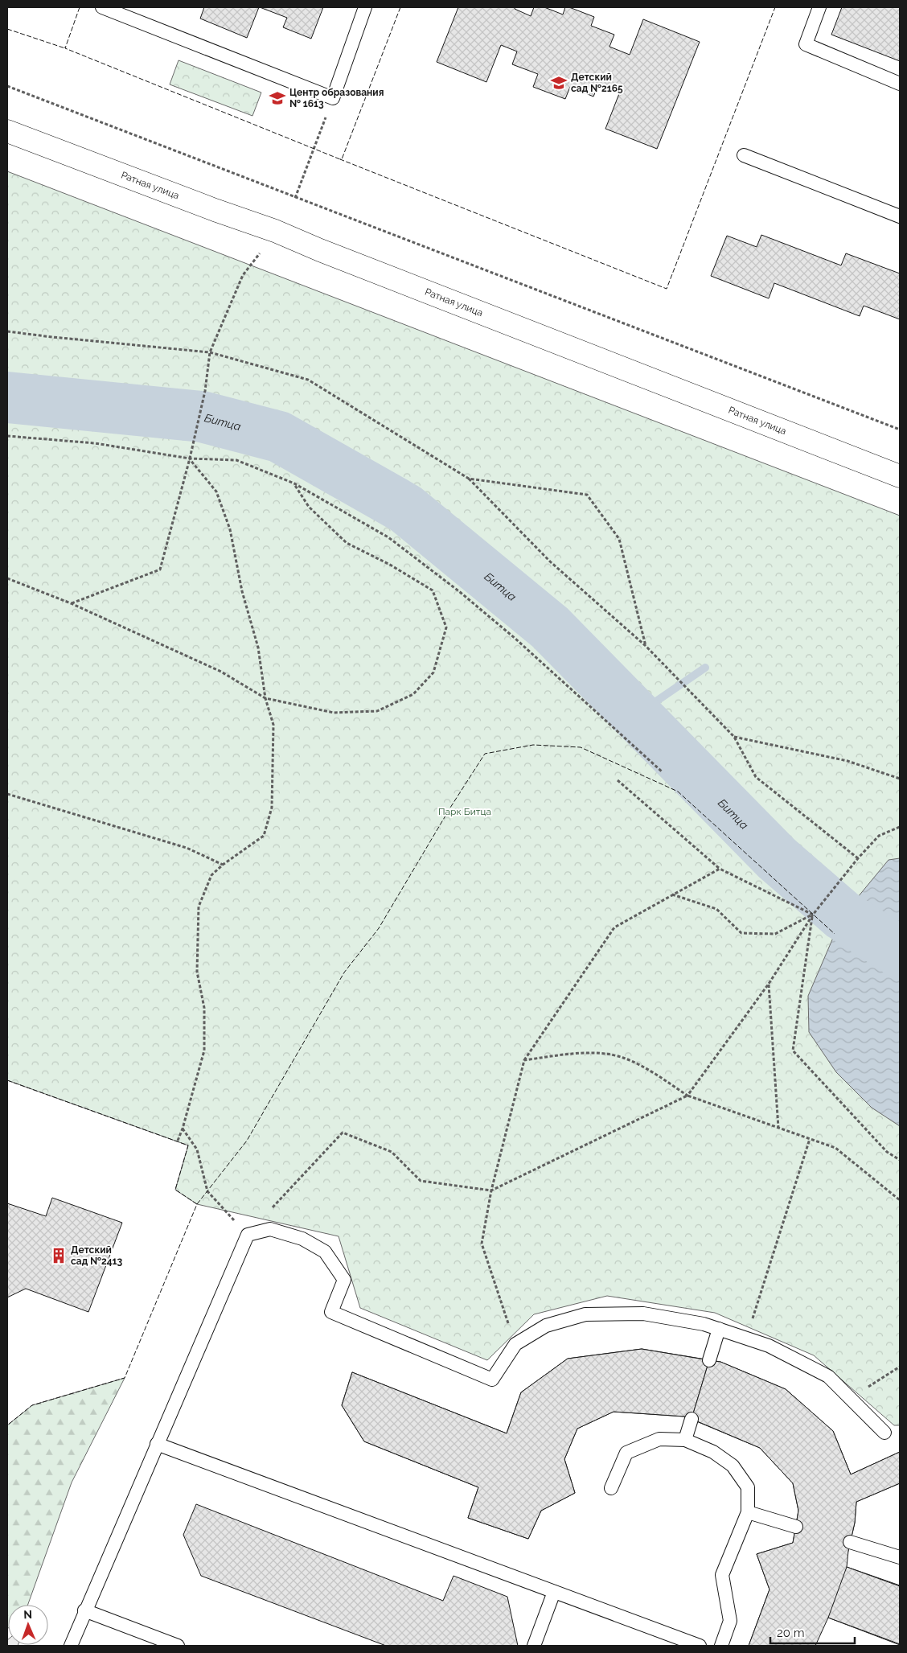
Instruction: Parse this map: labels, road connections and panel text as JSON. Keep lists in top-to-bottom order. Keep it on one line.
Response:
{"streets":{"street":["Ратная улица"]},"water":["Битца"],"parks":["Парк Битца"],"places":{"school or university":["Детский сад №2165","Центр образования № 1613"],"building":["Детский сад №2413"]},"scale_bar":"20 m","north":"top"}
